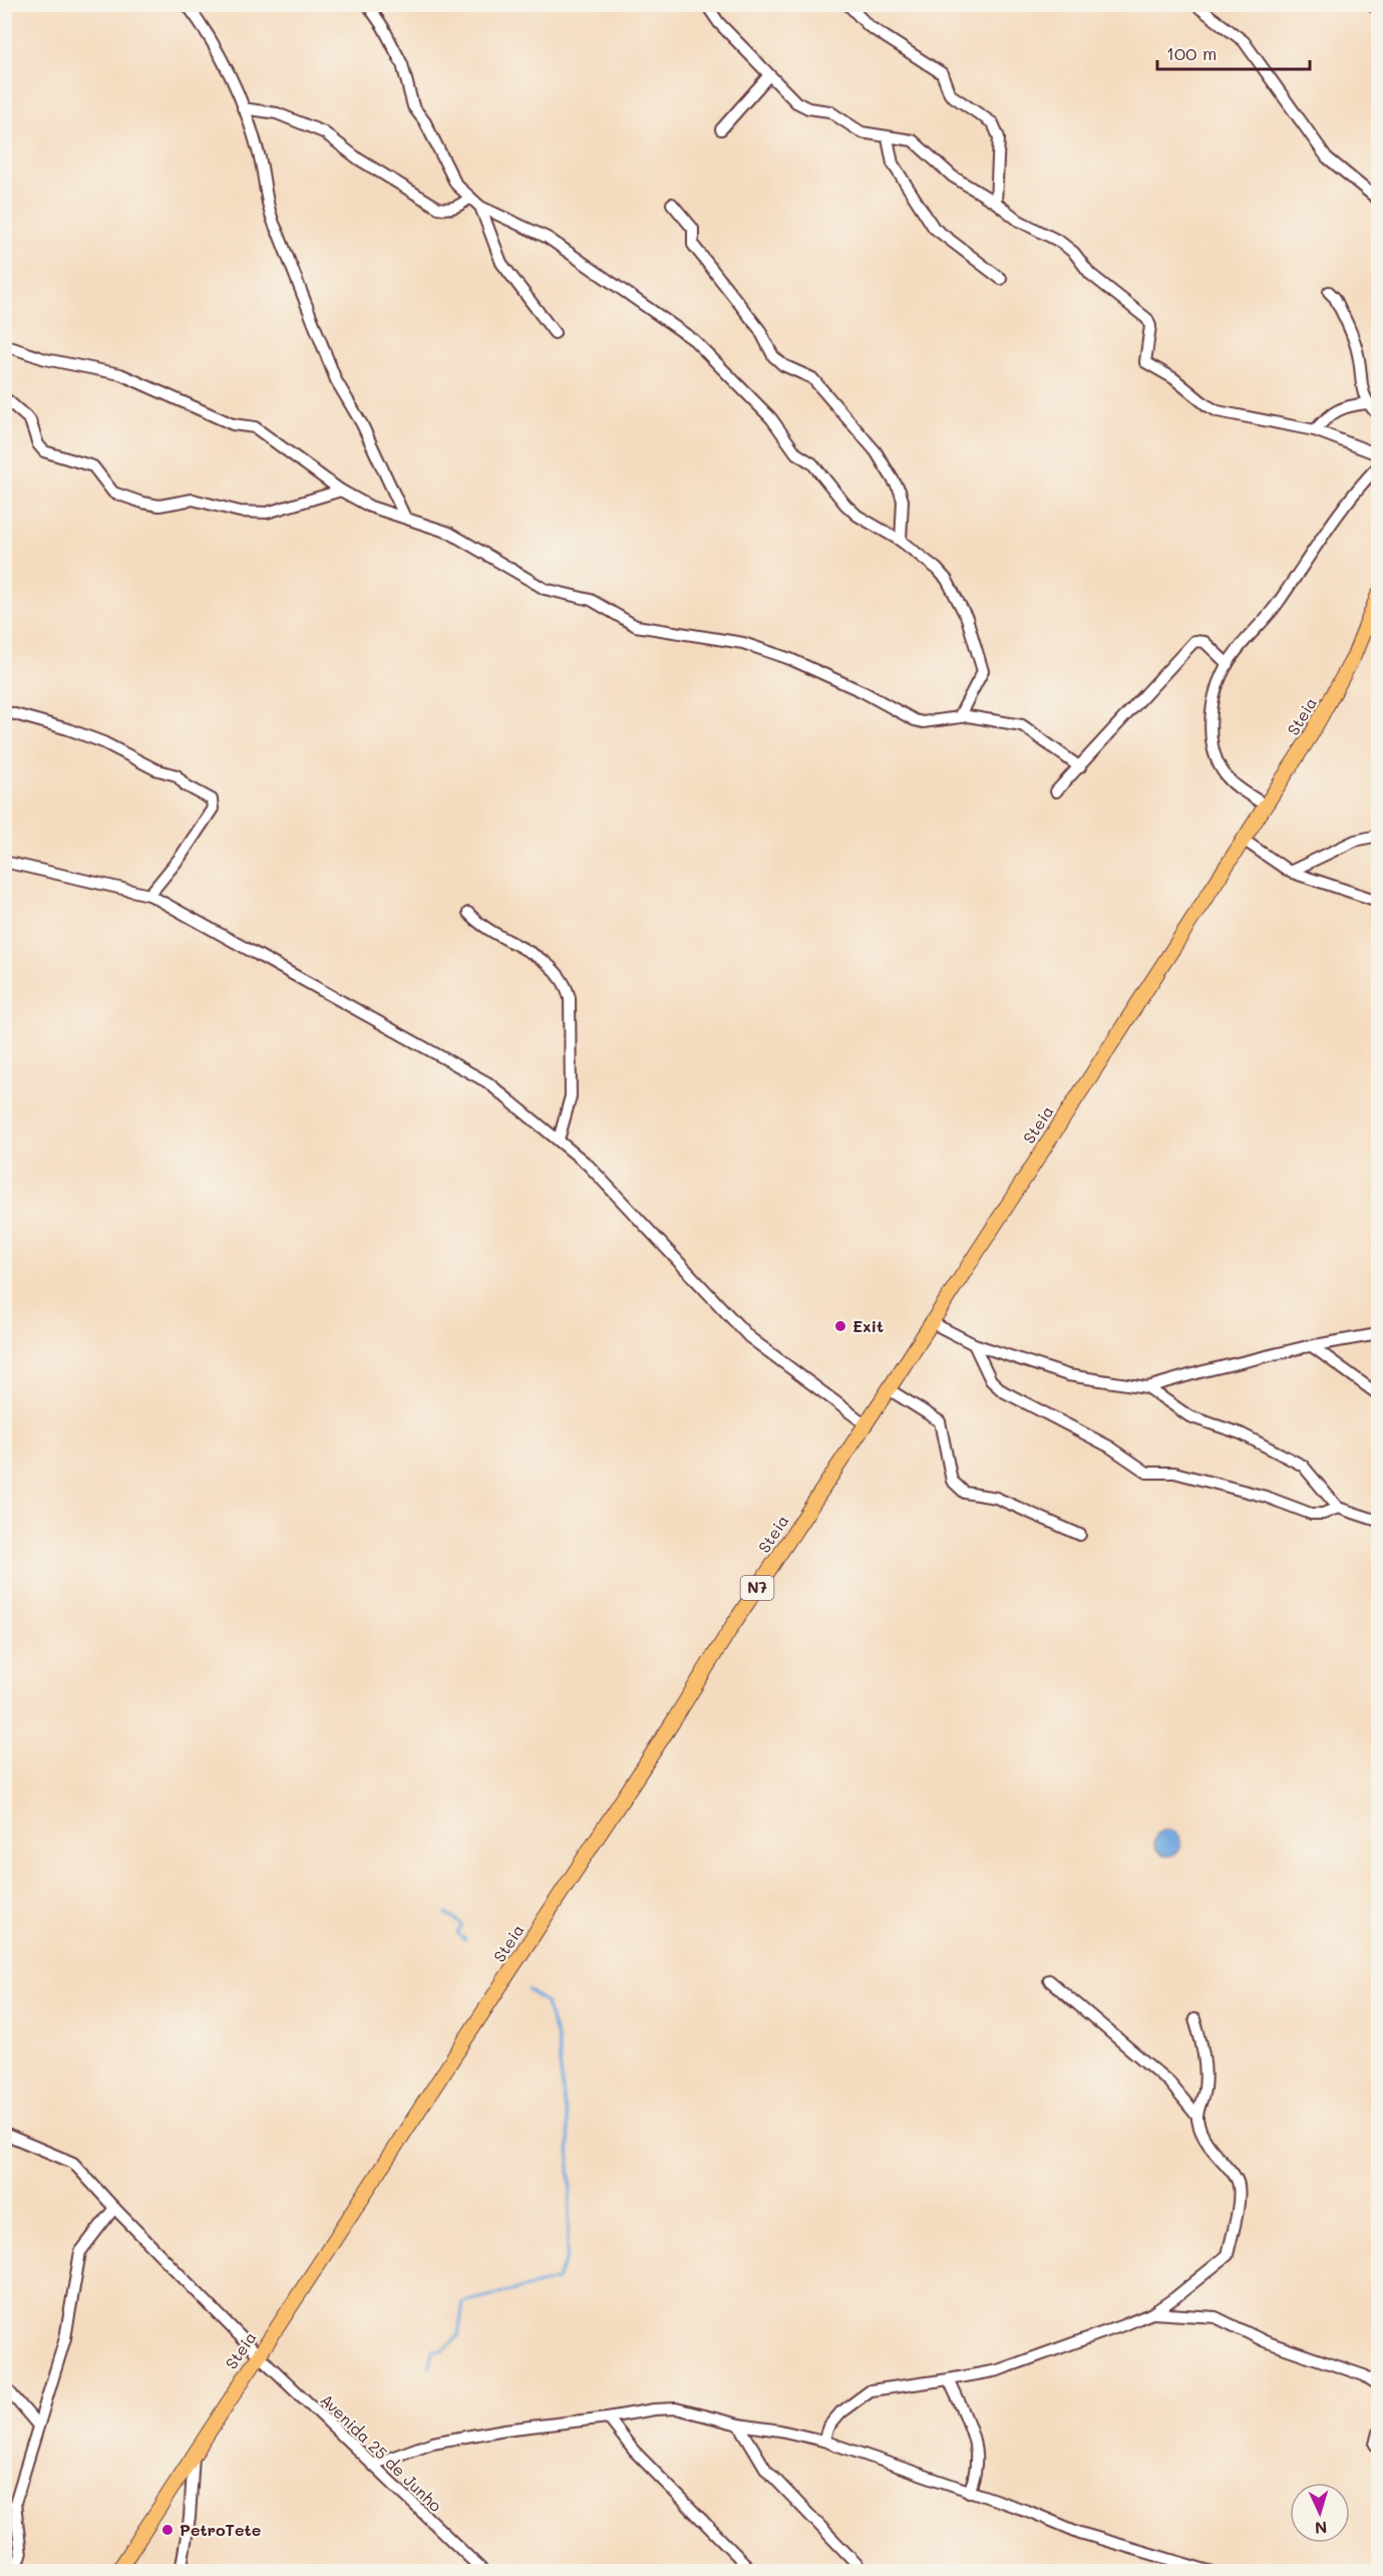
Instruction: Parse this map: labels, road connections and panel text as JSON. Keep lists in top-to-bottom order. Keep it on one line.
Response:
{"streets":{"main road":["Steia","N7"],"street":["Avenida 25 de Junho"]},"crossings":[["Steia","Avenida 25 de Junho"]],"places":["Exit","PetroTete"],"scale_bar":"100 m","north":"bottom"}
